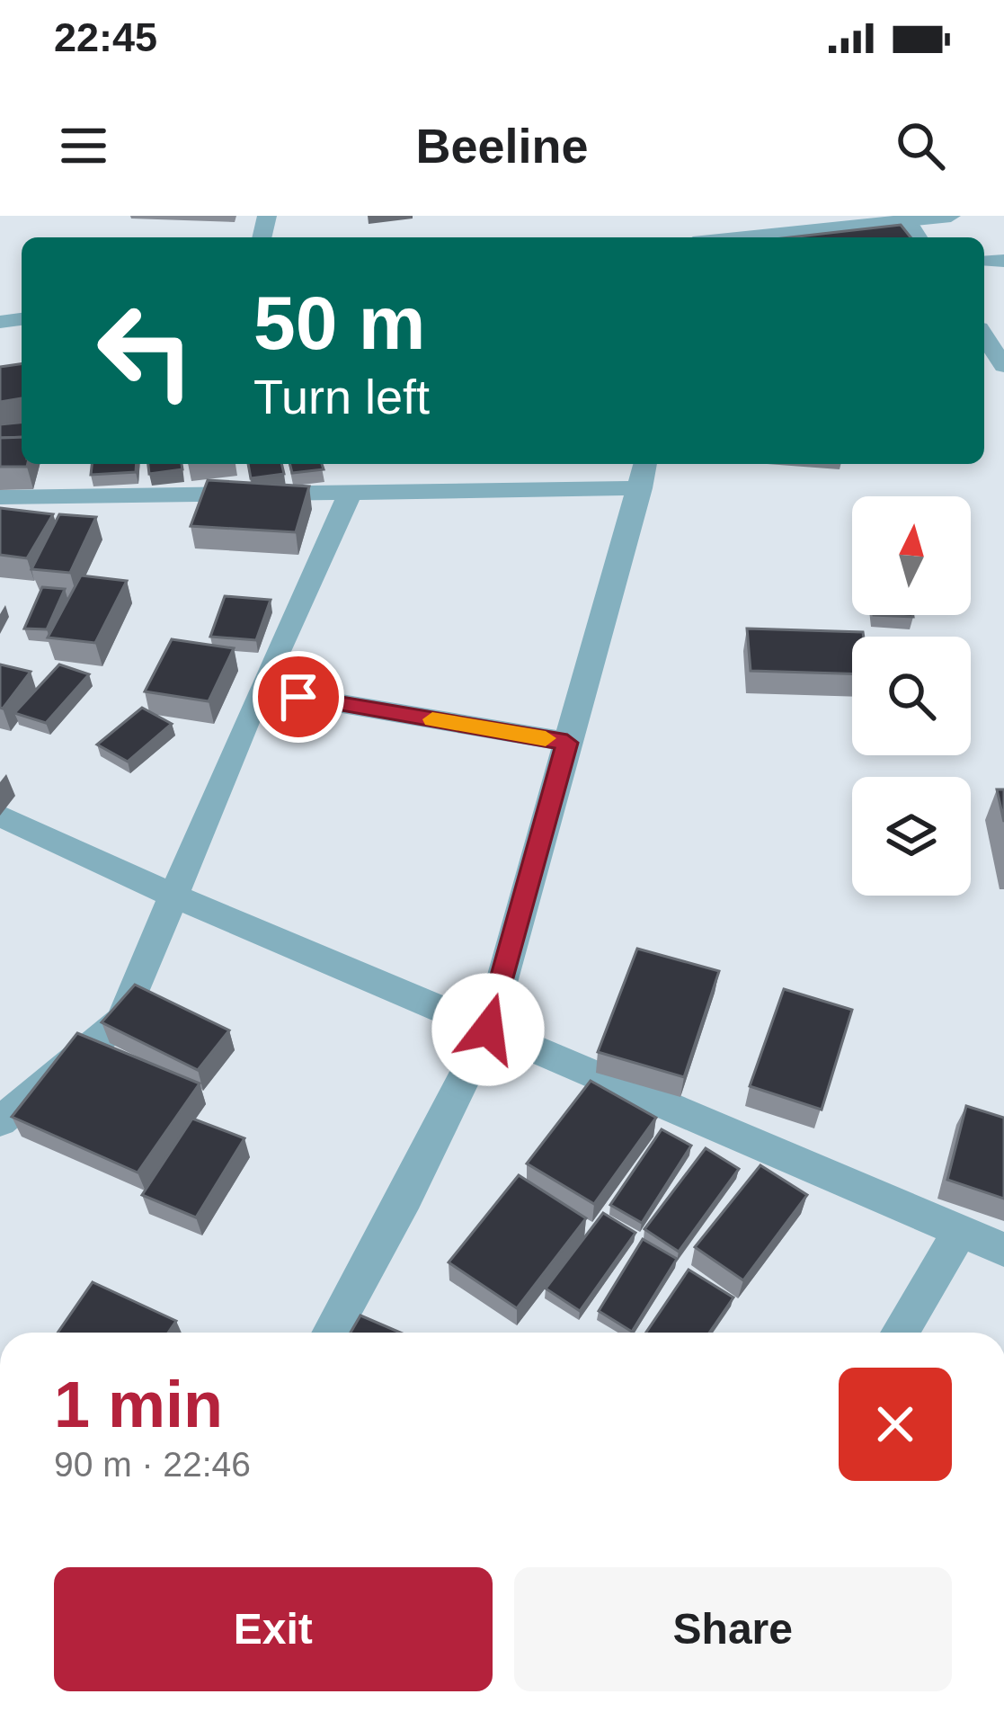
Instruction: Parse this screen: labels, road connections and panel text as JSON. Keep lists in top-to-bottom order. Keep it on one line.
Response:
{"north":"top","page":{"status":"22:45","header":"Beeline","turn":["50 m","Turn left"],"heading":["1 min","90 m · 22:46"],"buttons":["Exit","Share"]}}
